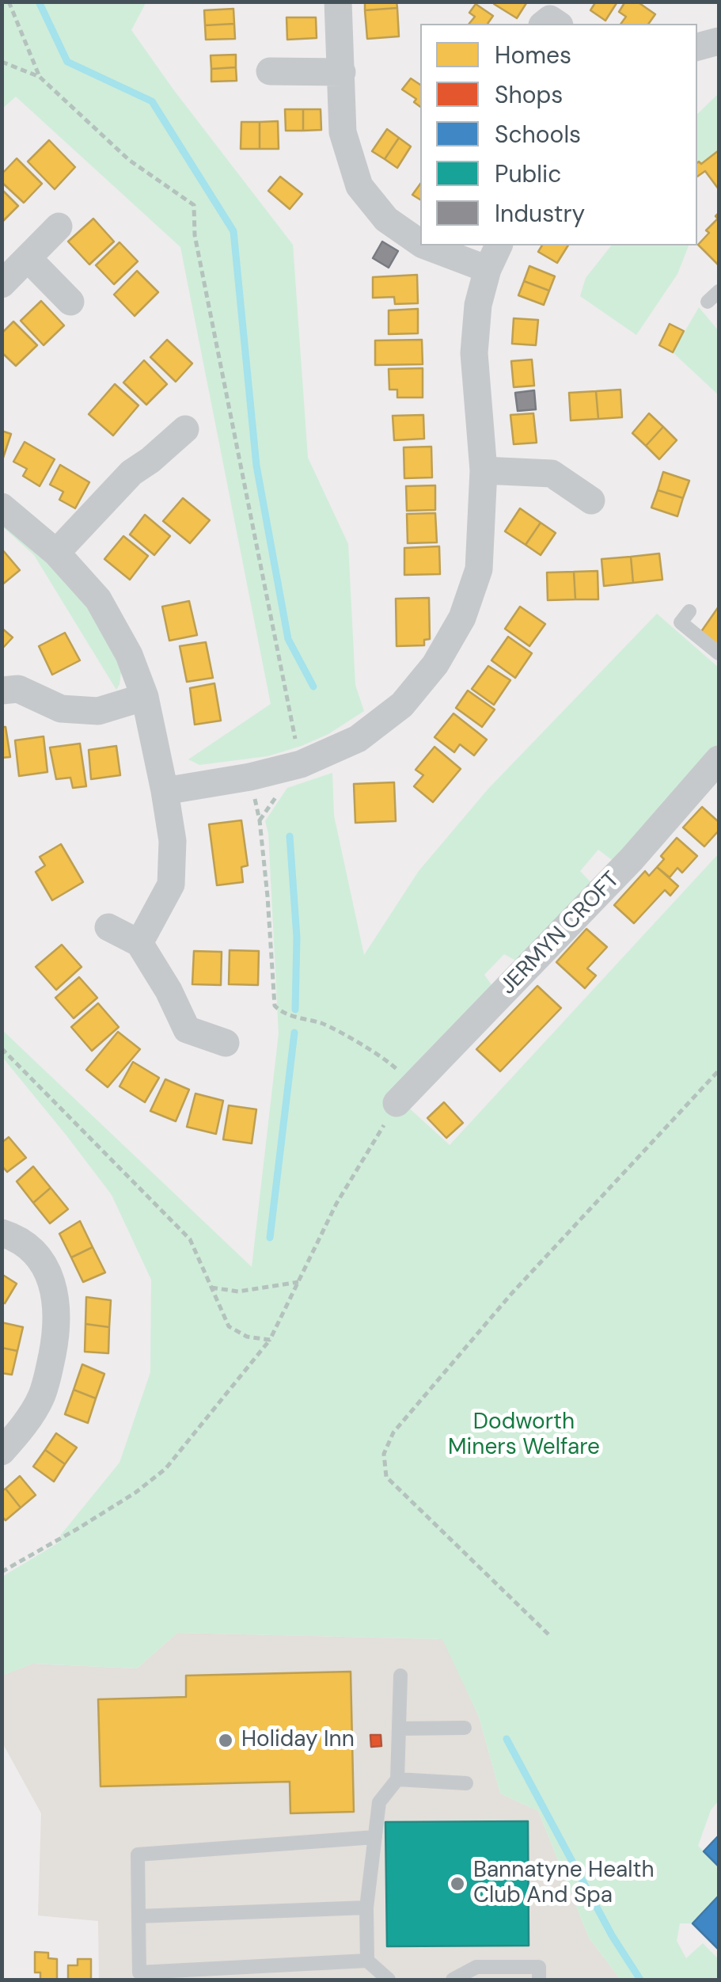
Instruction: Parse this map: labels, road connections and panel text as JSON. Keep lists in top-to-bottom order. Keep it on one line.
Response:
{"streets":{"street":["JERMYN CROFT"]},"parks":["Dodworth Miners Welfare"],"places":["Holiday Inn","Bannatyne Health Club And Spa"],"legend":["Homes","Shops","Schools","Public","Industry"]}
